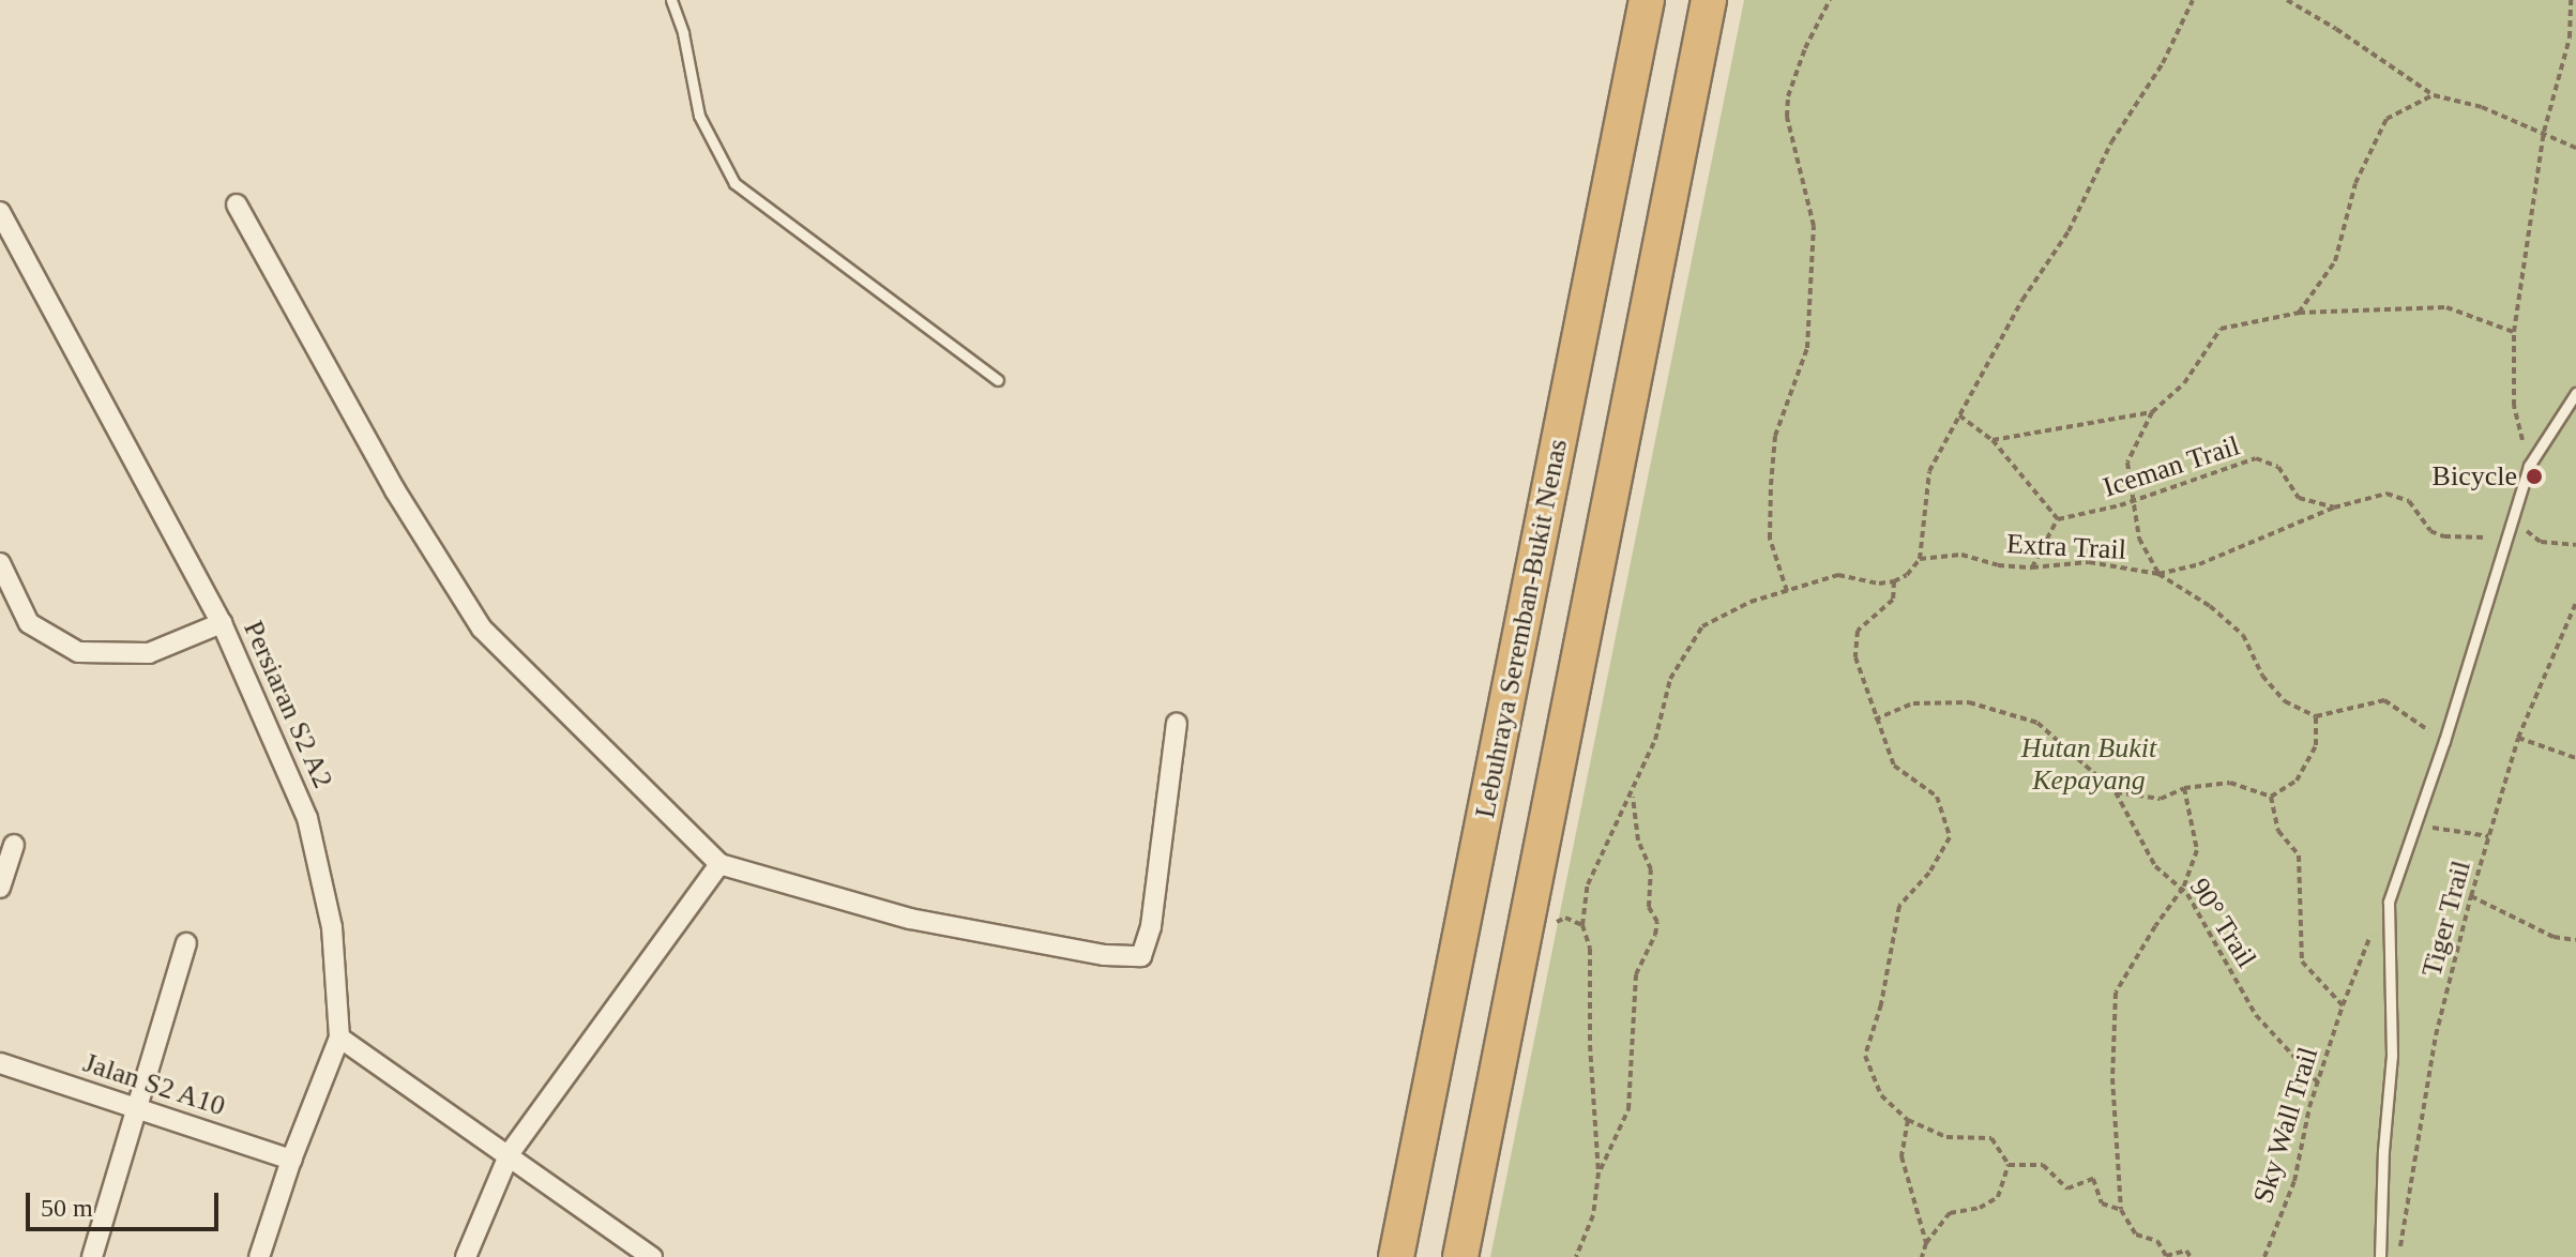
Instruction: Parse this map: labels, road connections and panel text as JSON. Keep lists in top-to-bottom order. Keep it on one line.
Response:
{"streets":{"highway":["Lebuhraya Seremban-Bukit Nenas"],"street":["Persiaran S2 A2","Jalan S2 A10"],"path":["Iceman Trail","Extra Trail","Tiger Trail","90° Trail","Sky Wall Trail"]},"crossings":[["Persiaran S2 A2","Jalan S2 A10"],["90° Trail","Sky Wall Trail"]],"parks":["Hutan Bukit Kepayang"],"places":["Bicycle"],"scale_bar":"50 m"}
